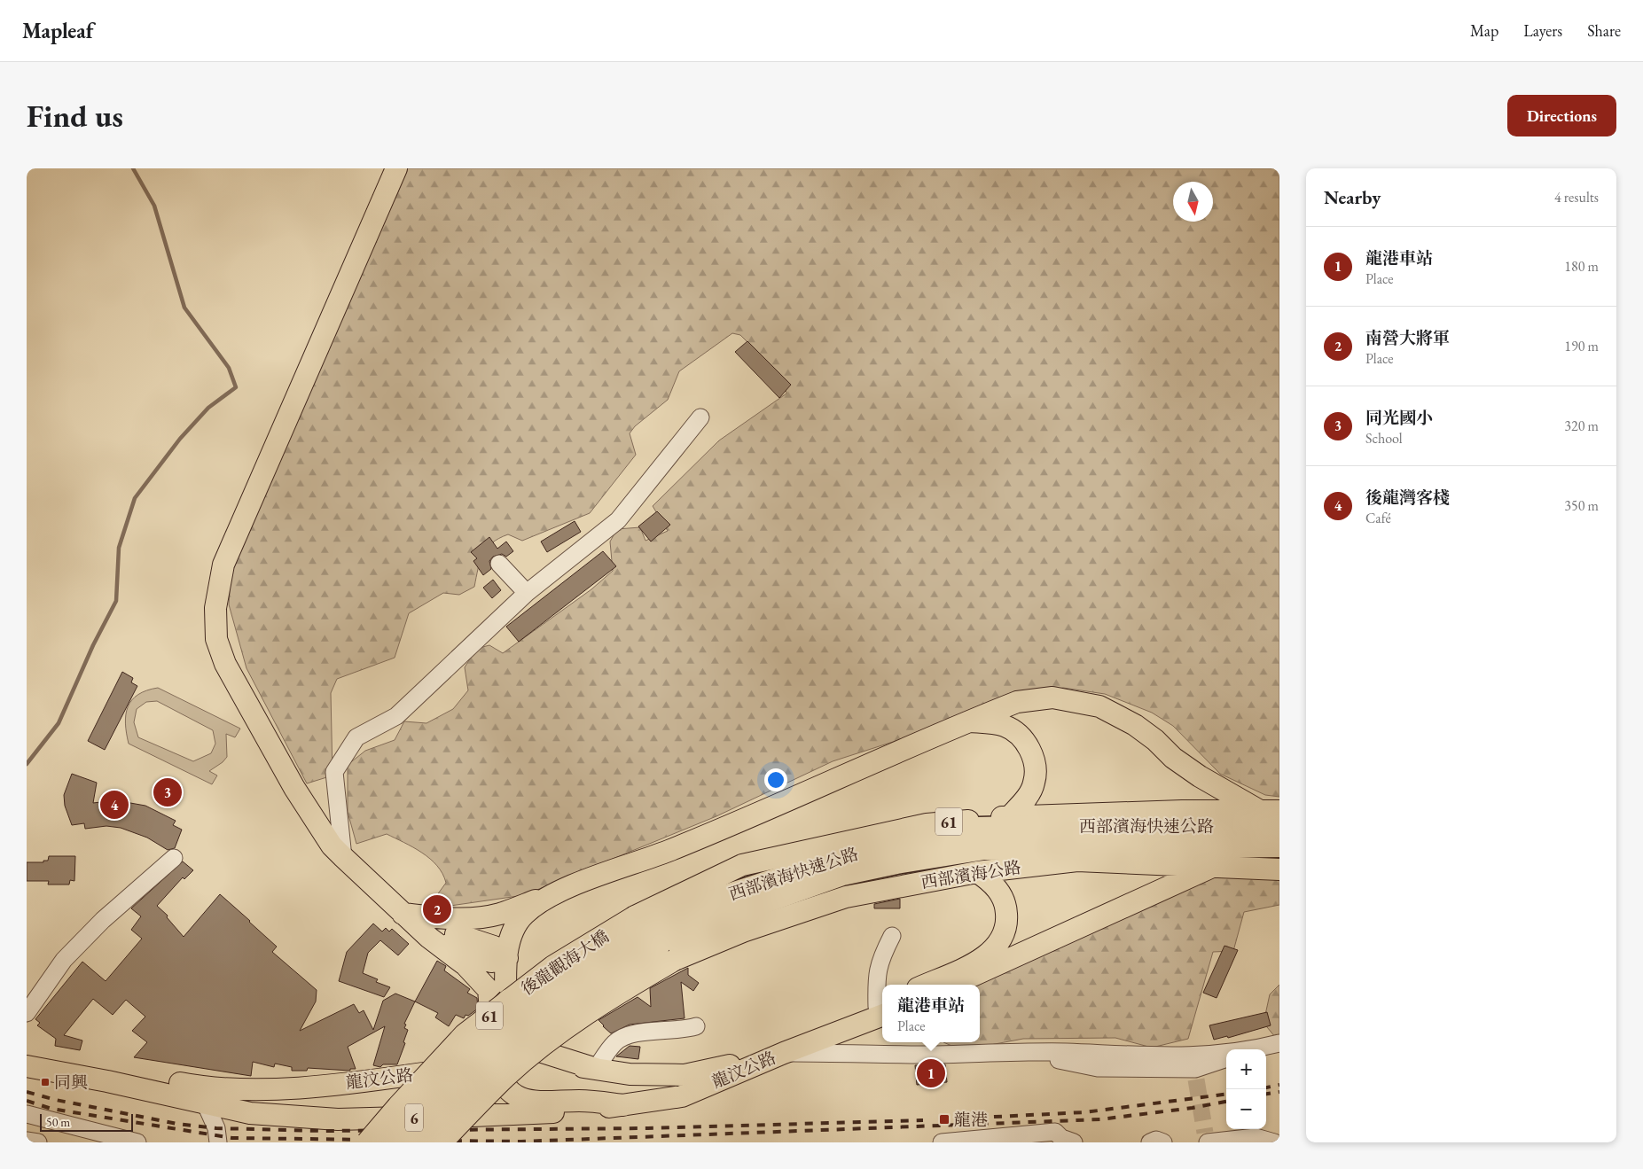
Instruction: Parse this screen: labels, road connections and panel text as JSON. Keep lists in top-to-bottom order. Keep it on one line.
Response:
{"streets":{"highway":["61","西部濱海快速公路"],"main road":["西部濱海公路","後龍觀海大橋","龍汶公路","6"]},"crossings":[["61","西部濱海快速公路"],["61","西部濱海公路"],["61","後龍觀海大橋"],["西部濱海快速公路","西部濱海公路"],["西部濱海快速公路","後龍觀海大橋"],["西部濱海公路","後龍觀海大橋"]],"places":{"transit":["同興","龍港"]},"scale_bar":"50 m","north":"bottom","page":{"header":"Mapleaf","nav":["Map","Layers","Share"],"buttons":"Directions","title":"Find us","heading":["Nearby","4 results"],"list":[{"mark":"1","name":"龍港車站","note":"Place","value":"180 m"},{"mark":"2","name":"南營大將軍","note":"Place","value":"190 m"},{"mark":"3","name":"同光國小","note":"School","value":"320 m"},{"mark":"4","name":"後龍灣客棧","note":"Café","value":"350 m"}],"pins":["3","4","2","1"],"popup":["龍港車站","Place"],"map_buttons":["+","−"],"scale":"50 m"}}
